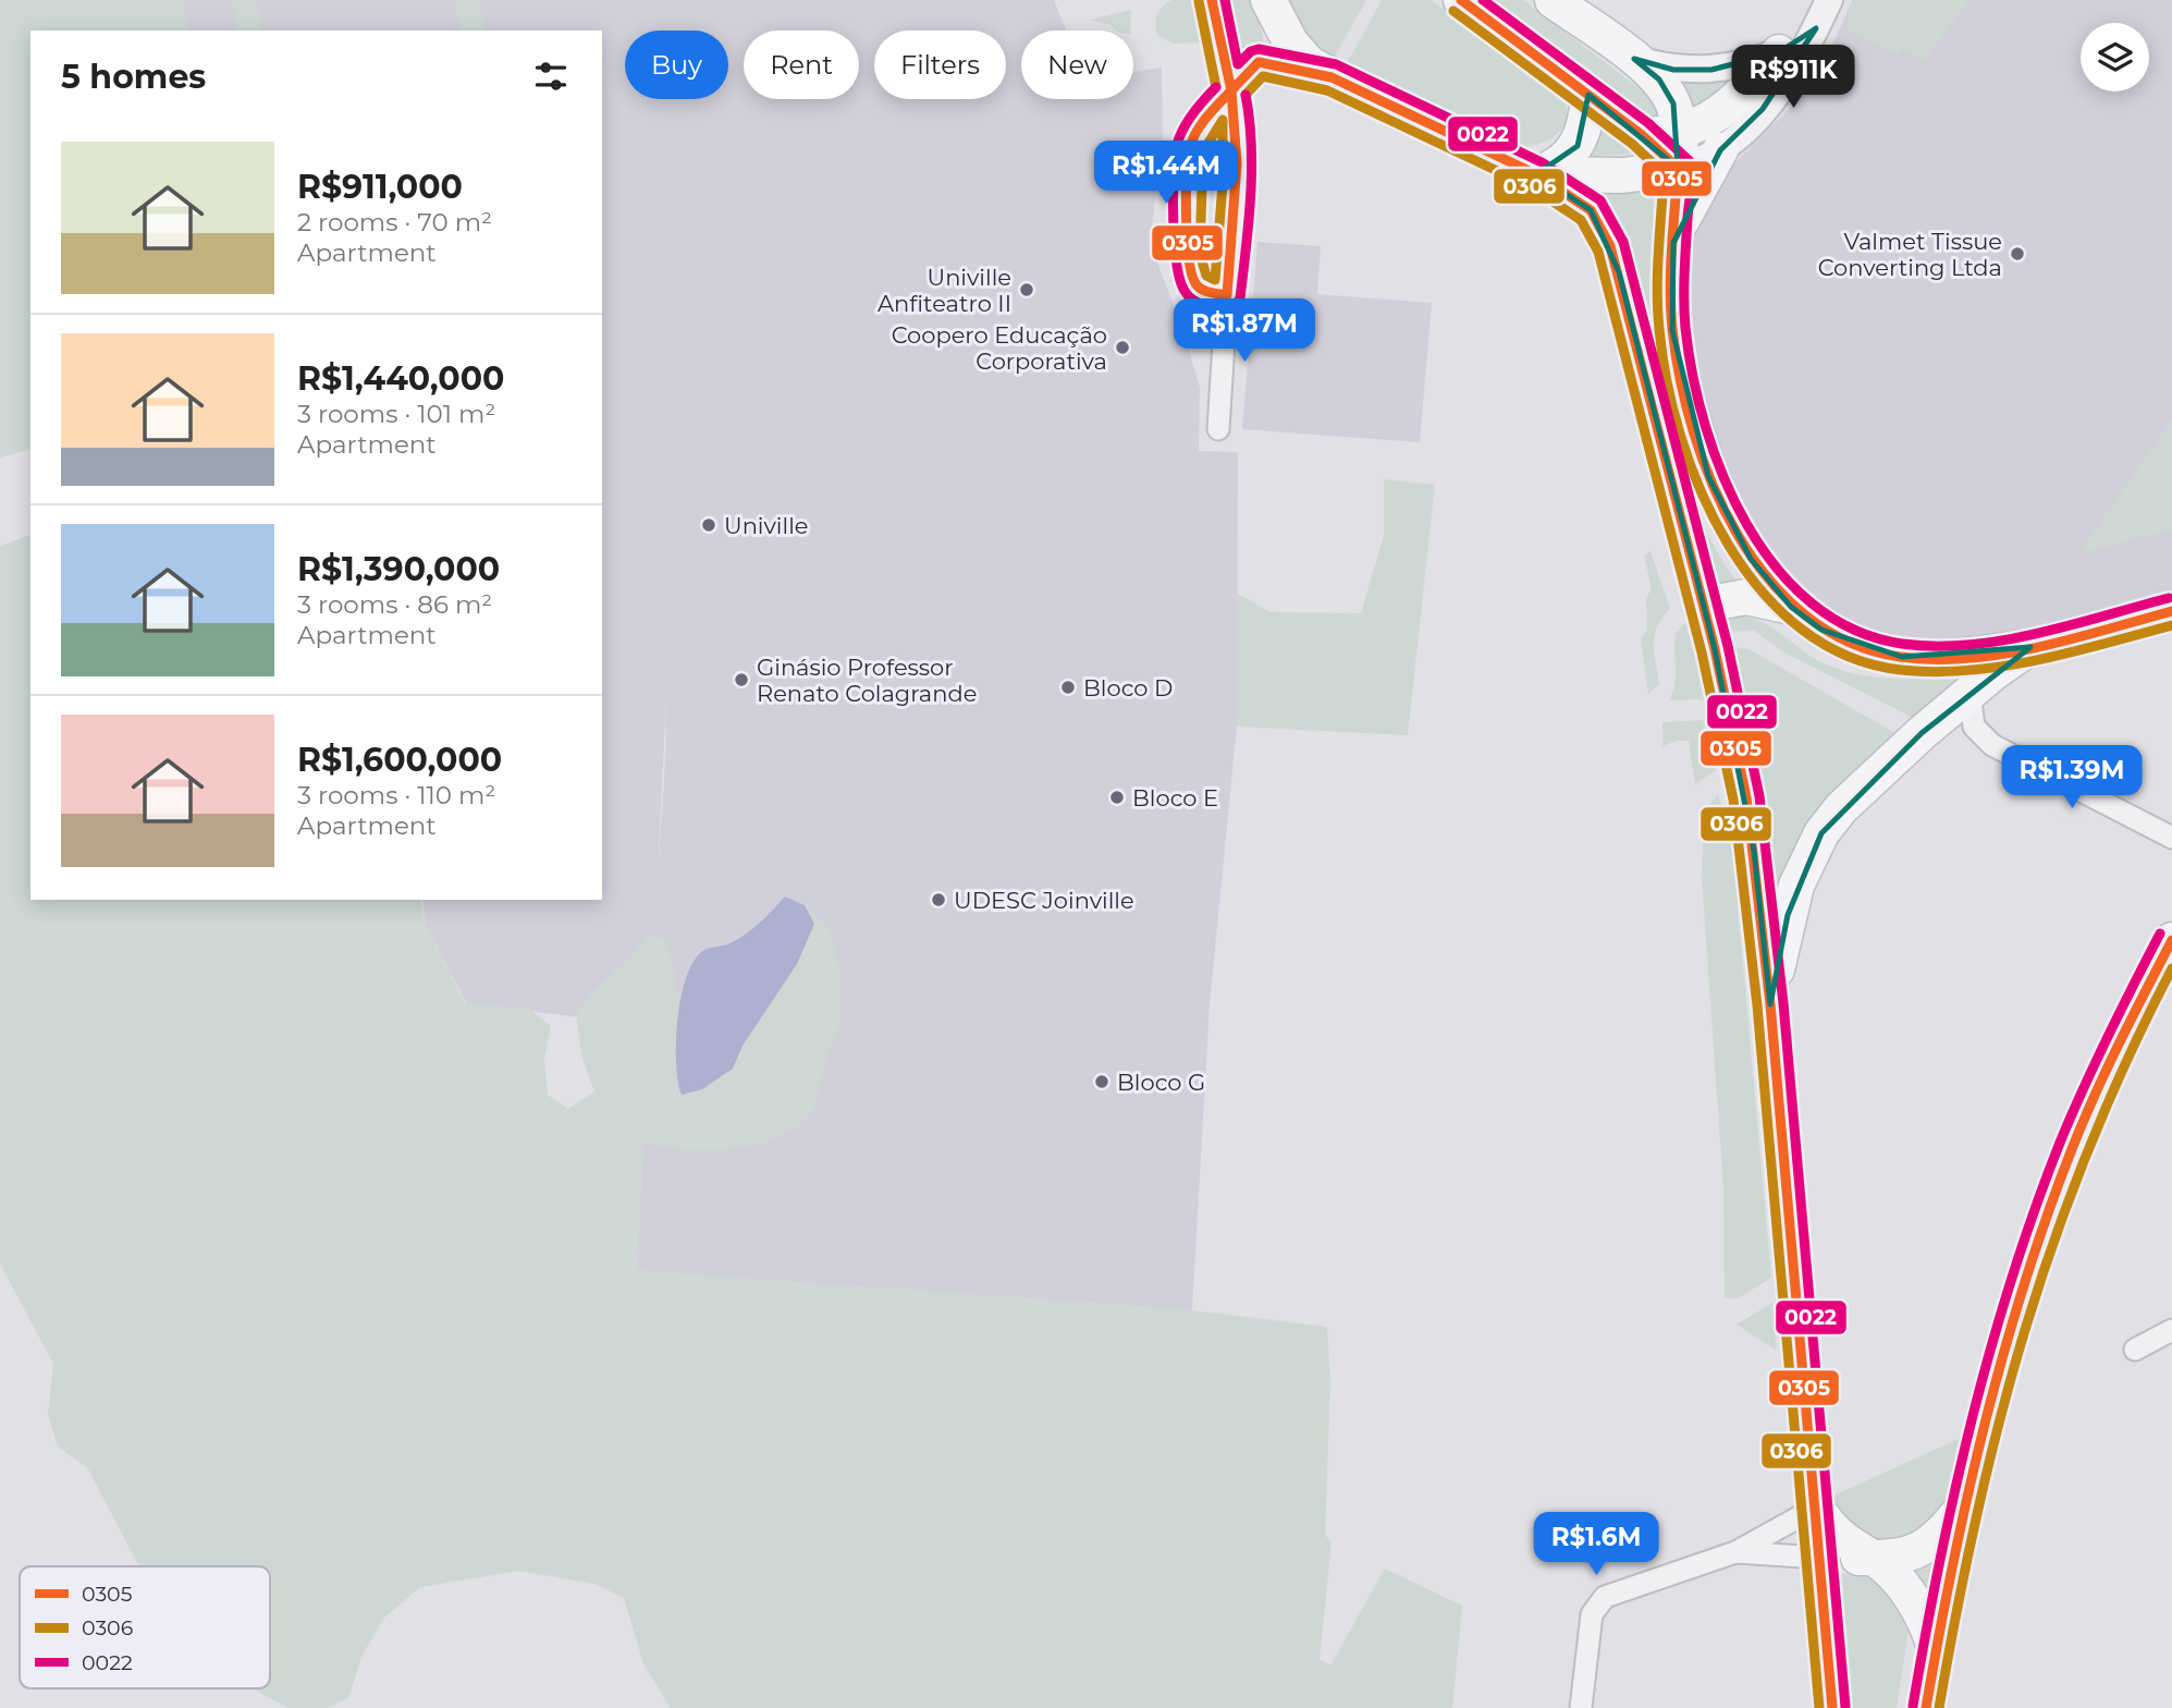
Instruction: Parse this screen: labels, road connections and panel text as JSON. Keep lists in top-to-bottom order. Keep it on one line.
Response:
{"places":["Valmet Tissue Converting Ltda","Univille Anfiteatro II","Coopero Educação Corporativa","Univille","Ginásio Professor Renato Colagrande","Bloco D","Bloco E","UDESC Joinville","Bloco G"],"lines":["transit line 0305","transit line 0022","transit line 0306"],"legend":["0305","0306","0022"],"page":{"chip":["Buy","Rent","Filters","New"],"heading":"5 homes","price":["R$911K","R$1.44M","R$1.87M","R$1.39M","R$1.6M"],"list":[{"name":"R$911,000","note":"2 rooms · 70 m² · Apartment"},{"name":"R$1,440,000","note":"3 rooms · 101 m² · Apartment"},{"name":"R$1,390,000","note":"3 rooms · 86 m² · Apartment"},{"name":"R$1,600,000","note":"3 rooms · 110 m² · Apartment"}]}}
